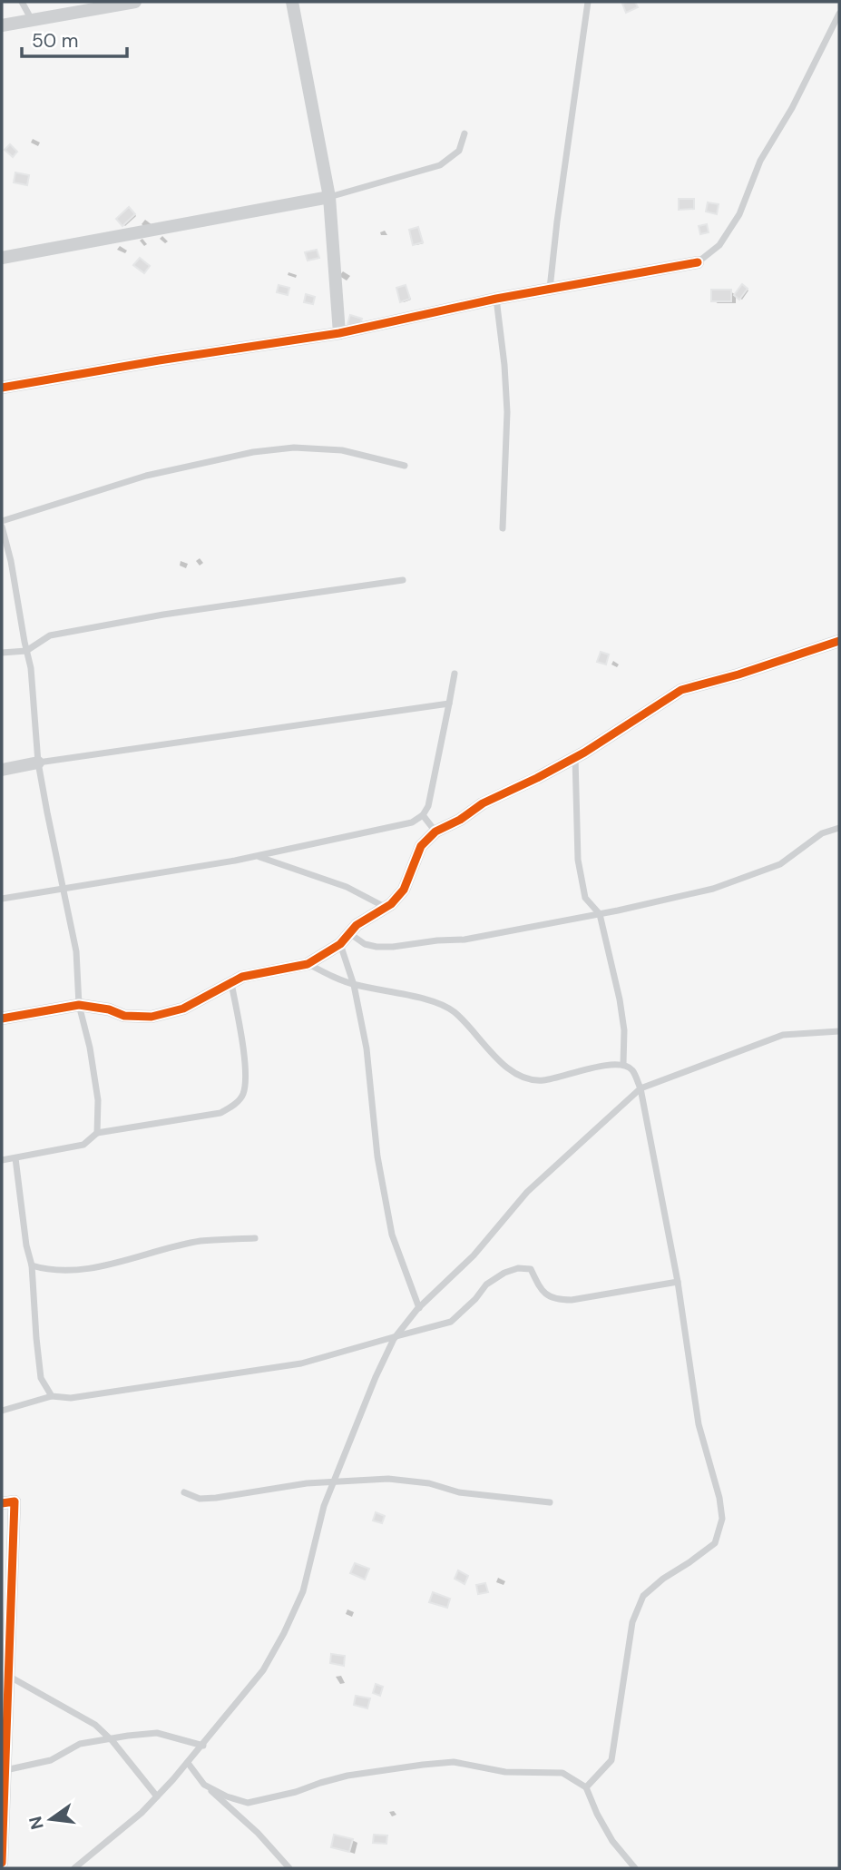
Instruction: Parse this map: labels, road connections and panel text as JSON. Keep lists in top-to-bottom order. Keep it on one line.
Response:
{"scale_bar":"50 m","north":"left"}
